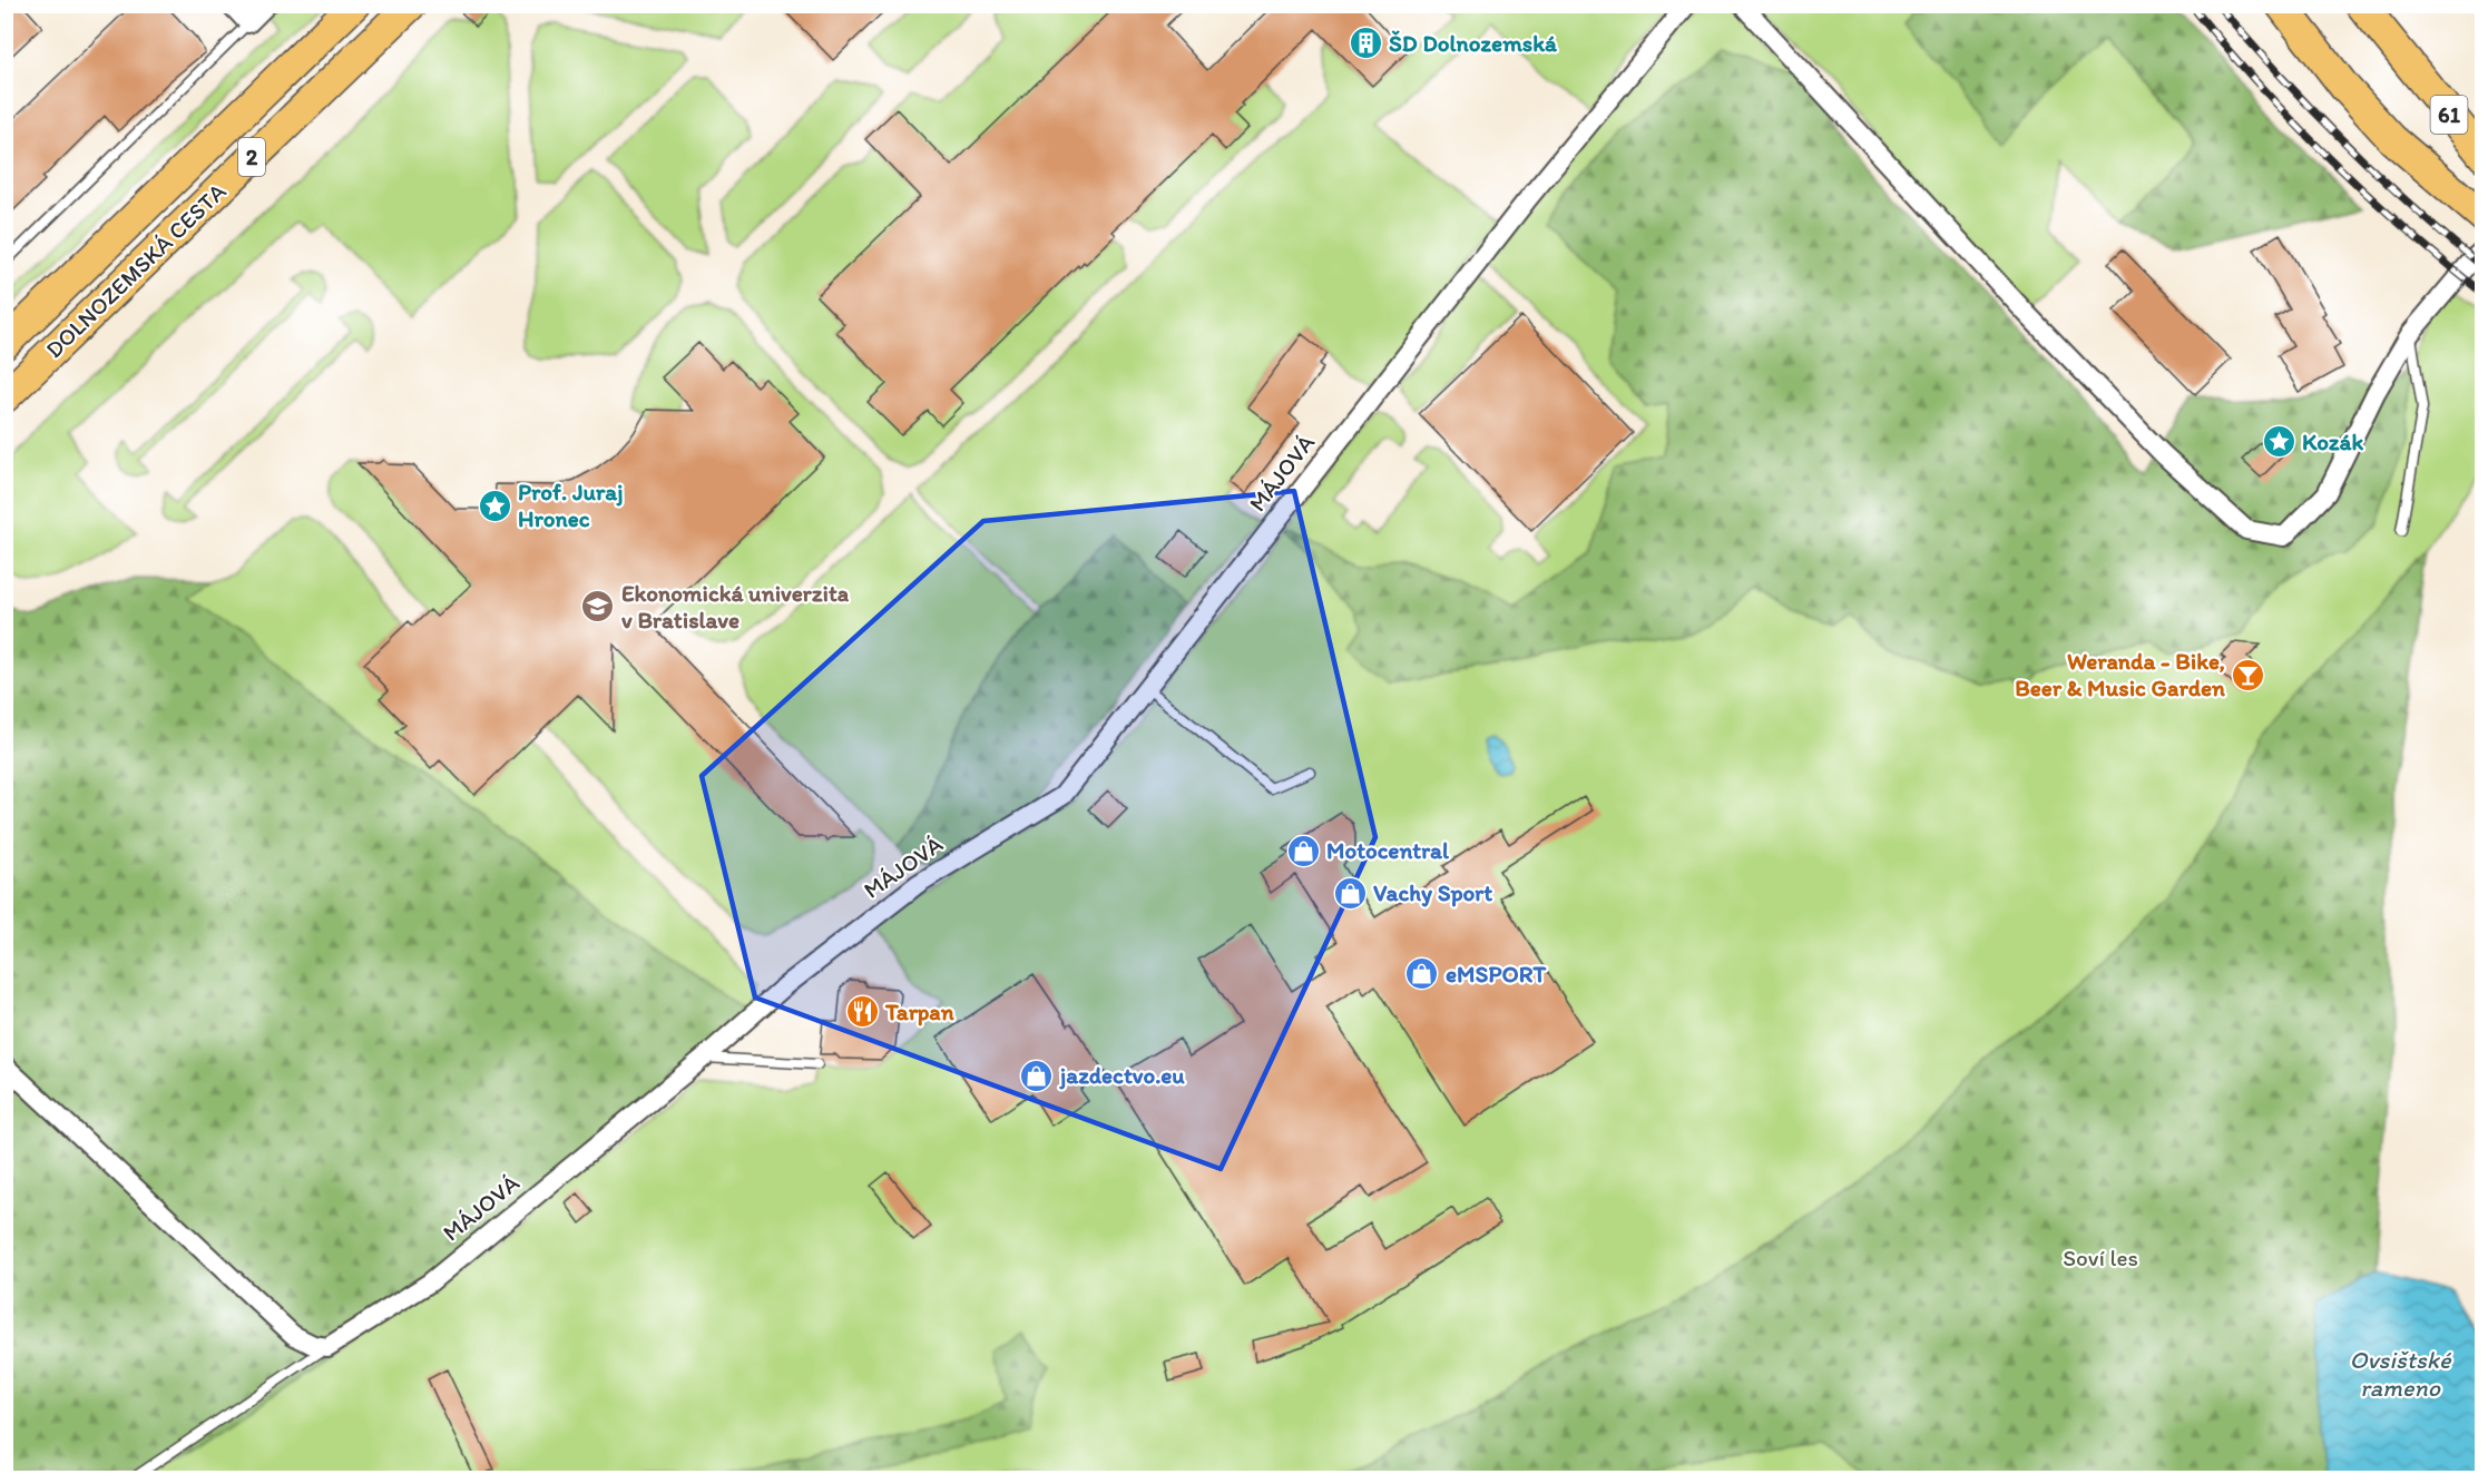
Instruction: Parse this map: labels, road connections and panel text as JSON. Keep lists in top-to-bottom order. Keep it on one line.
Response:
{"streets":{"main road":["61","2","DOLNOZEMSKÁ CESTA"],"street":["MÁJOVÁ"]},"water":["Ovsištské rameno"],"parks":["Soví les"],"places":{"building":["ŠD Dolnozemská"],"place":["Kozák","Prof. Juraj Hronec"],"school or university":["Ekonomická univerzita v Bratislave"],"bar":["Weranda - Bike, Beer & Music Garden"],"shop":["Motocentral","Vachy Sport","eMSPORT","jazdectvo.eu"],"restaurant":["Tarpan"]}}
